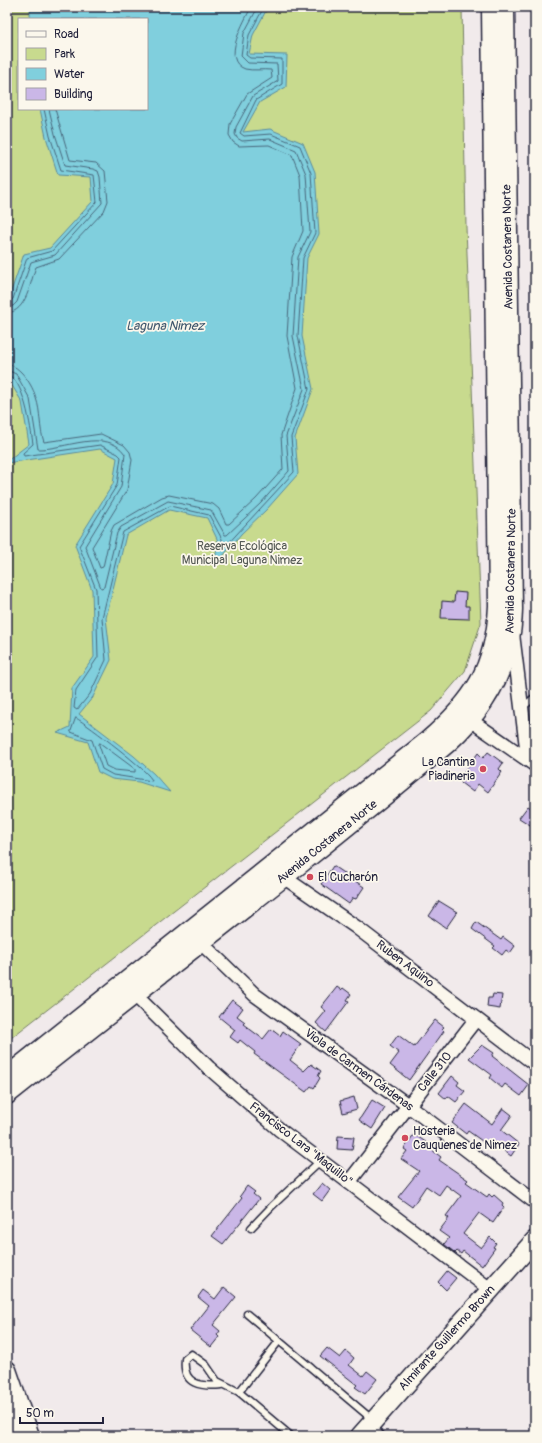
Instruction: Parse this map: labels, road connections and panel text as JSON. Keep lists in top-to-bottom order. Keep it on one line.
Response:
{"streets":{"street":["Avenida Costanera Norte","Ruben Aquino","Viola de Carmen Cárdenas","Calle 310","Francisco Lara \"Maquillo\"","Almirante Guillermo Brown"]},"crossings":[["Avenida Costanera Norte","Ruben Aquino"],["Avenida Costanera Norte","Viola de Carmen Cárdenas"],["Avenida Costanera Norte","Francisco Lara \"Maquillo\""],["Ruben Aquino","Calle 310"],["Viola de Carmen Cárdenas","Calle 310"],["Calle 310","Francisco Lara \"Maquillo\""],["Francisco Lara \"Maquillo\"","Almirante Guillermo Brown"]],"water":["Laguna Nimez"],"parks":["Reserva Ecológica Municipal Laguna Nimez"],"places":["La Cantina Piadineria","El Cucharón","Hosteria Cauquenes de Nimez"],"legend":["Road","Park","Water","Building"],"scale_bar":"50 m"}
